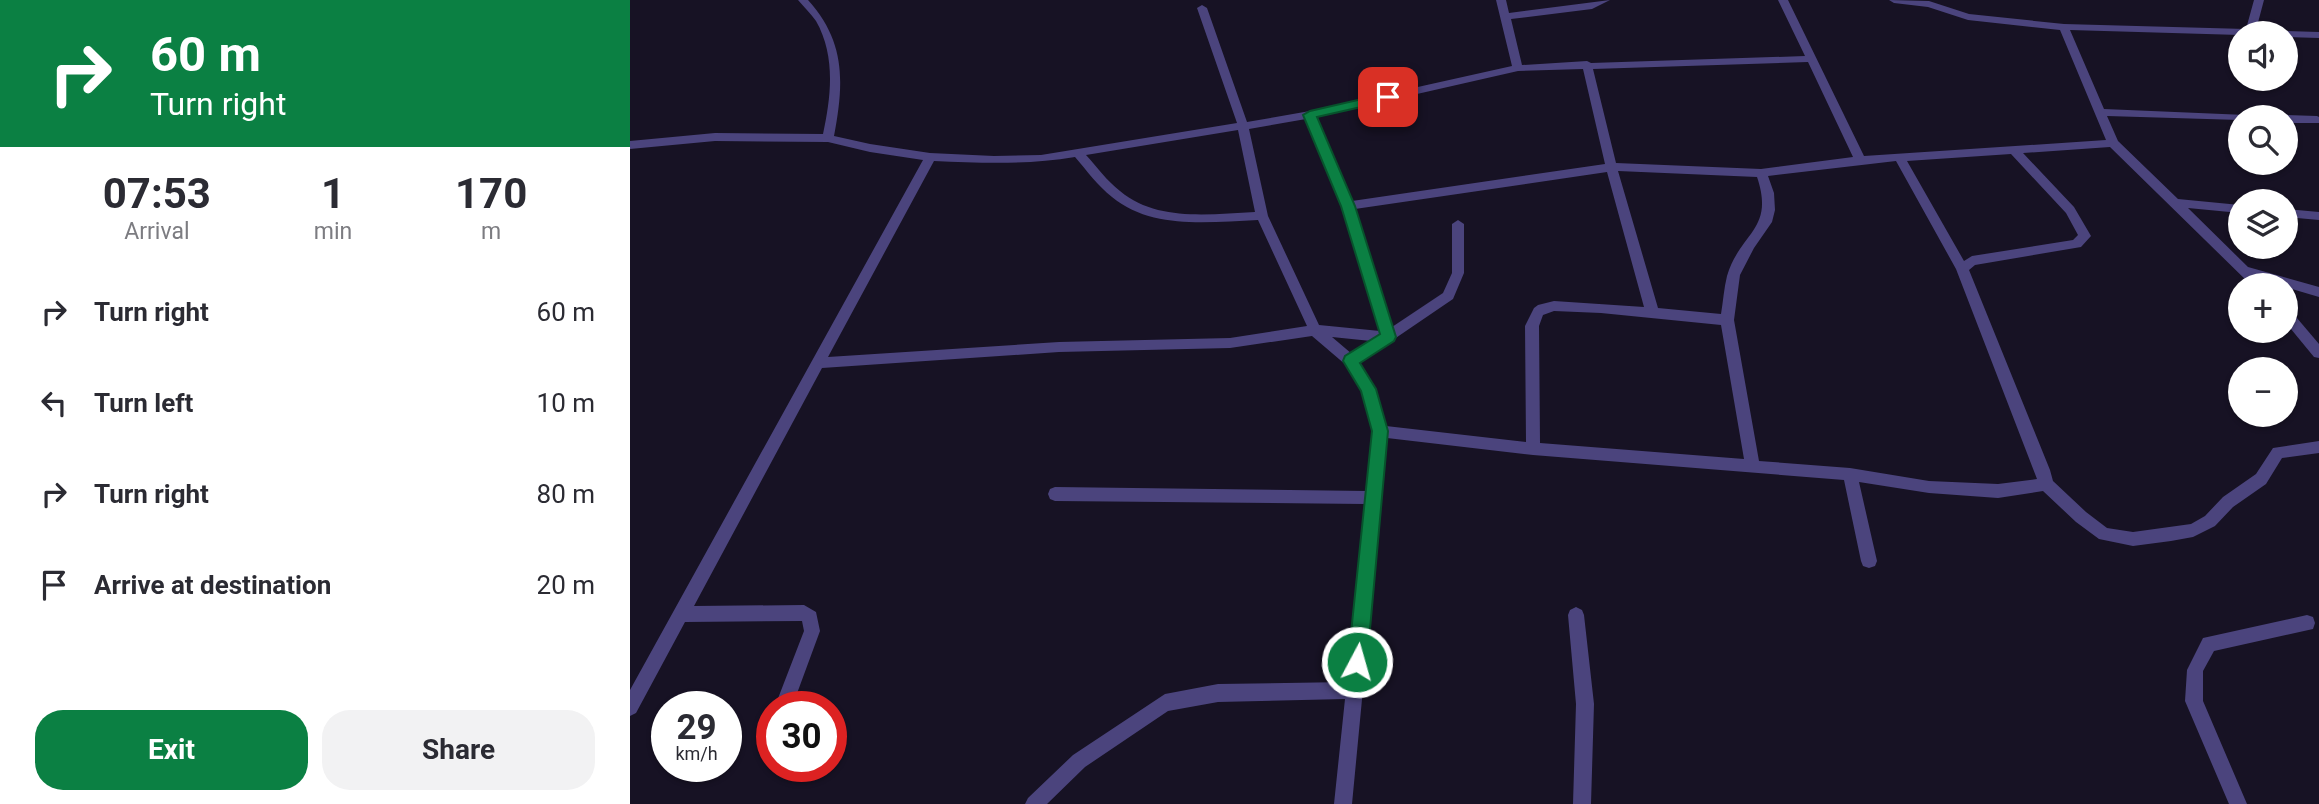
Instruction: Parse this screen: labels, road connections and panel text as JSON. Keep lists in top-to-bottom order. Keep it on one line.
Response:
{"page":{"turn":["60 m","Turn right"],"map_buttons":["+","−"],"eta":["07:53","Arrival","1","min","170","m"],"list":[{"name":"Turn right","value":"60 m"},{"name":"Turn left","value":"10 m"},{"name":"Turn right","value":"80 m"},{"name":"Arrive at destination","value":"20 m"}],"speed":"29 km/h","limit":"30","buttons":["Exit","Share"]}}
